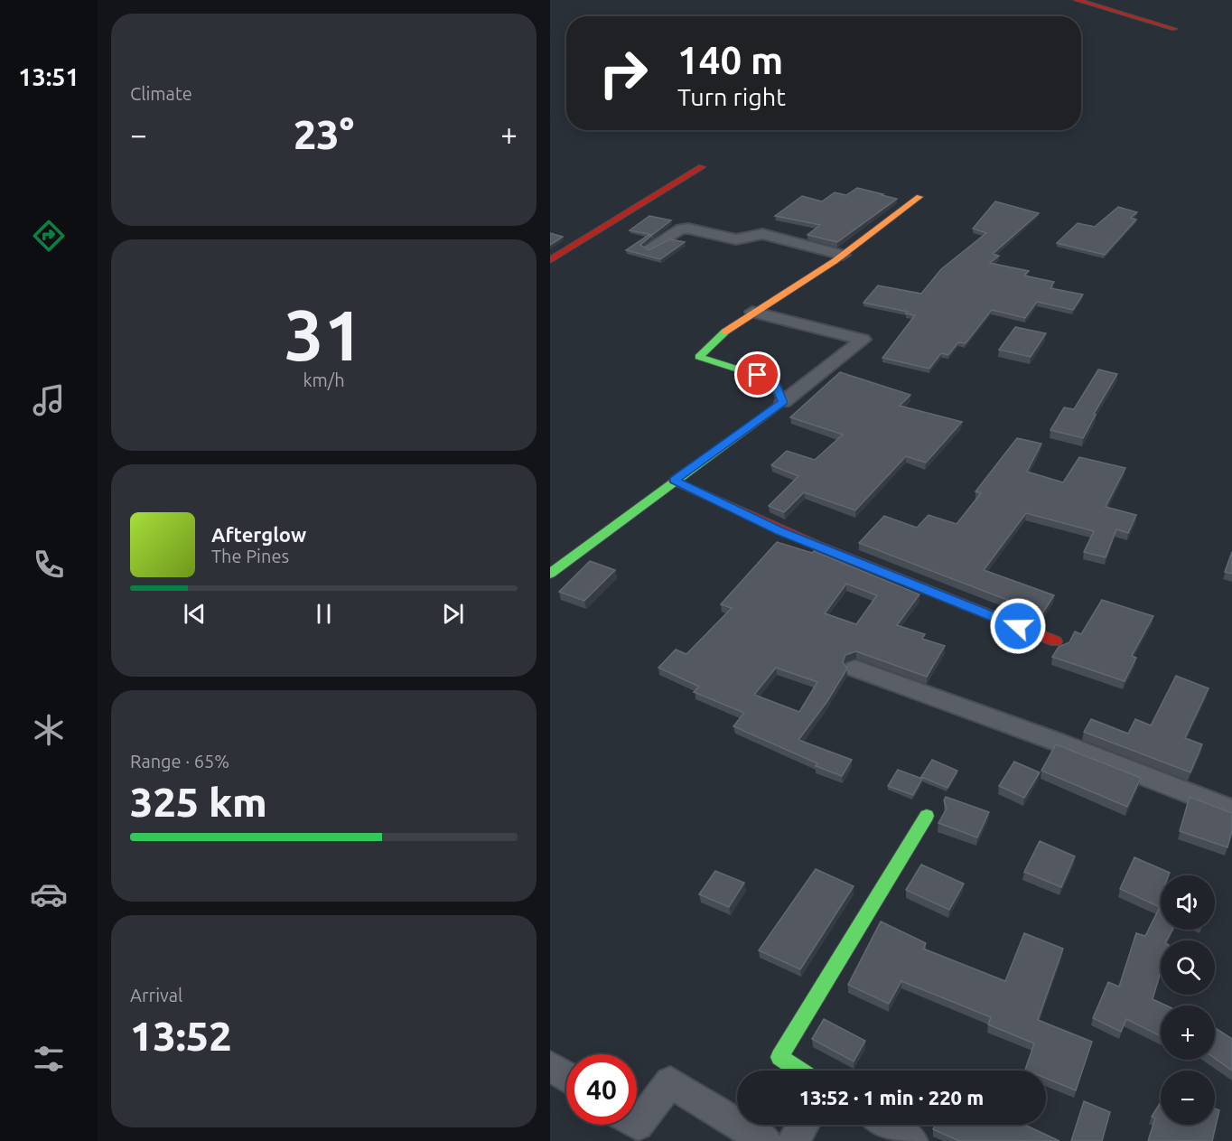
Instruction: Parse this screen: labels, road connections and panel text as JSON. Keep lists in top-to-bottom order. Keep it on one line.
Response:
{"page":{"tabs":"13:51","tile":["Climate",["31","km/h"],["Range · 65%","325 km"],["Arrival","13:52"]],"turn":["140 m","Turn right"],"heat":["−","23°","+"],"song":["Afterglow","The Pines"],"map_buttons":["+","−"],"limit":"40","trip":"13:52 · 1 min · 220 m"}}
